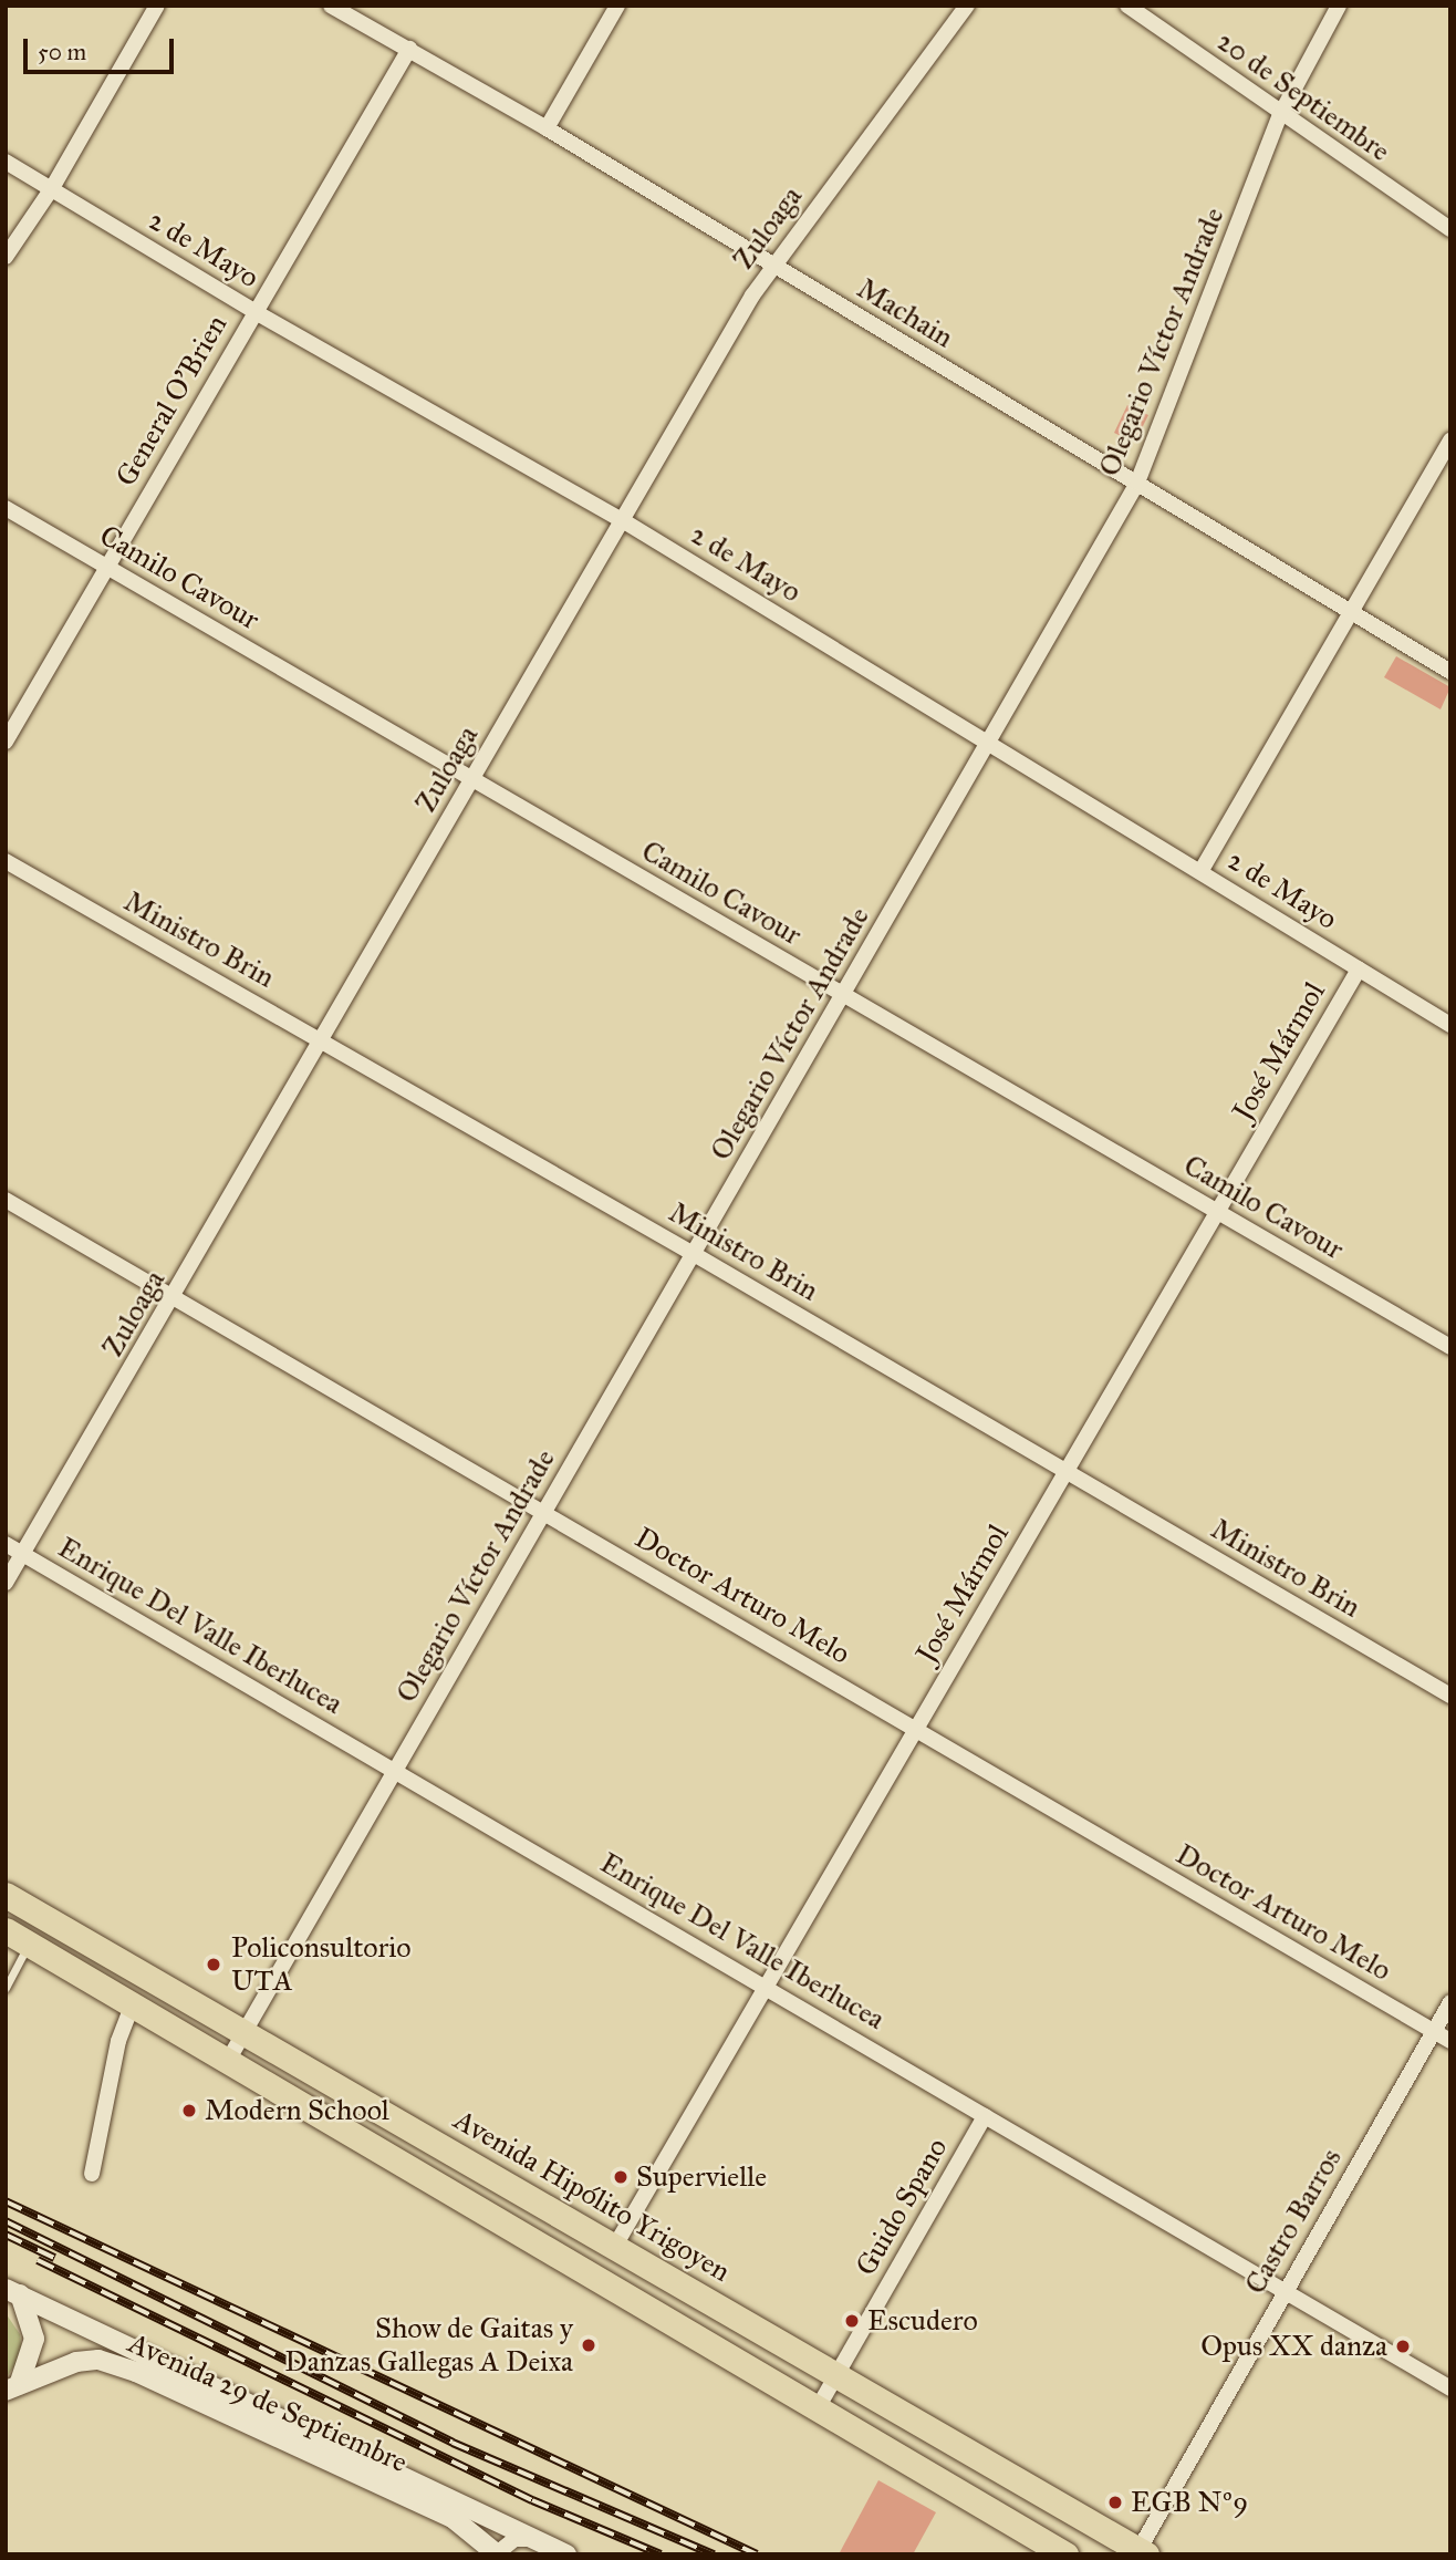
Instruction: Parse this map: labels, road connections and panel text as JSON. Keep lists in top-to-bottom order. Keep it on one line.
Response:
{"streets":{"main road":["Avenida Hipólito Yrigoyen"],"street":["20 de Septiembre","Zuloaga","2 de Mayo","Machain","Olegario Víctor Andrade","General O'Brien","Camilo Cavour","Ministro Brin","José Mármol","Doctor Arturo Melo","Enrique Del Valle Iberlucea","Guido Spano","Castro Barros","Avenida 29 de Septiembre"]},"crossings":[["20 de Septiembre","Olegario Víctor Andrade"],["Zuloaga","2 de Mayo"],["Zuloaga","Machain"],["Zuloaga","Camilo Cavour"],["Zuloaga","Ministro Brin"],["Zuloaga","Doctor Arturo Melo"],["Zuloaga","Enrique Del Valle Iberlucea"],["2 de Mayo","Olegario Víctor Andrade"],["2 de Mayo","General O'Brien"],["2 de Mayo","José Mármol"],["Machain","Olegario Víctor Andrade"],["Machain","General O'Brien"],["Olegario Víctor Andrade","Camilo Cavour"],["Olegario Víctor Andrade","Ministro Brin"],["Olegario Víctor Andrade","Doctor Arturo Melo"],["Olegario Víctor Andrade","Enrique Del Valle Iberlucea"],["Olegario Víctor Andrade","Avenida Hipólito Yrigoyen"],["General O'Brien","Camilo Cavour"],["Camilo Cavour","José Mármol"],["Ministro Brin","José Mármol"],["José Mármol","Doctor Arturo Melo"],["José Mármol","Enrique Del Valle Iberlucea"],["José Mármol","Avenida Hipólito Yrigoyen"],["Doctor Arturo Melo","Castro Barros"],["Enrique Del Valle Iberlucea","Guido Spano"],["Enrique Del Valle Iberlucea","Castro Barros"],["Avenida Hipólito Yrigoyen","Guido Spano"],["Avenida Hipólito Yrigoyen","Castro Barros"]],"places":["Policonsultorio UTA","Modern School","Supervielle","Escudero","Show de Gaitas y Danzas Gallegas A Deixa","Opus XX danza","EGB Nº9"],"scale_bar":"50 m"}
